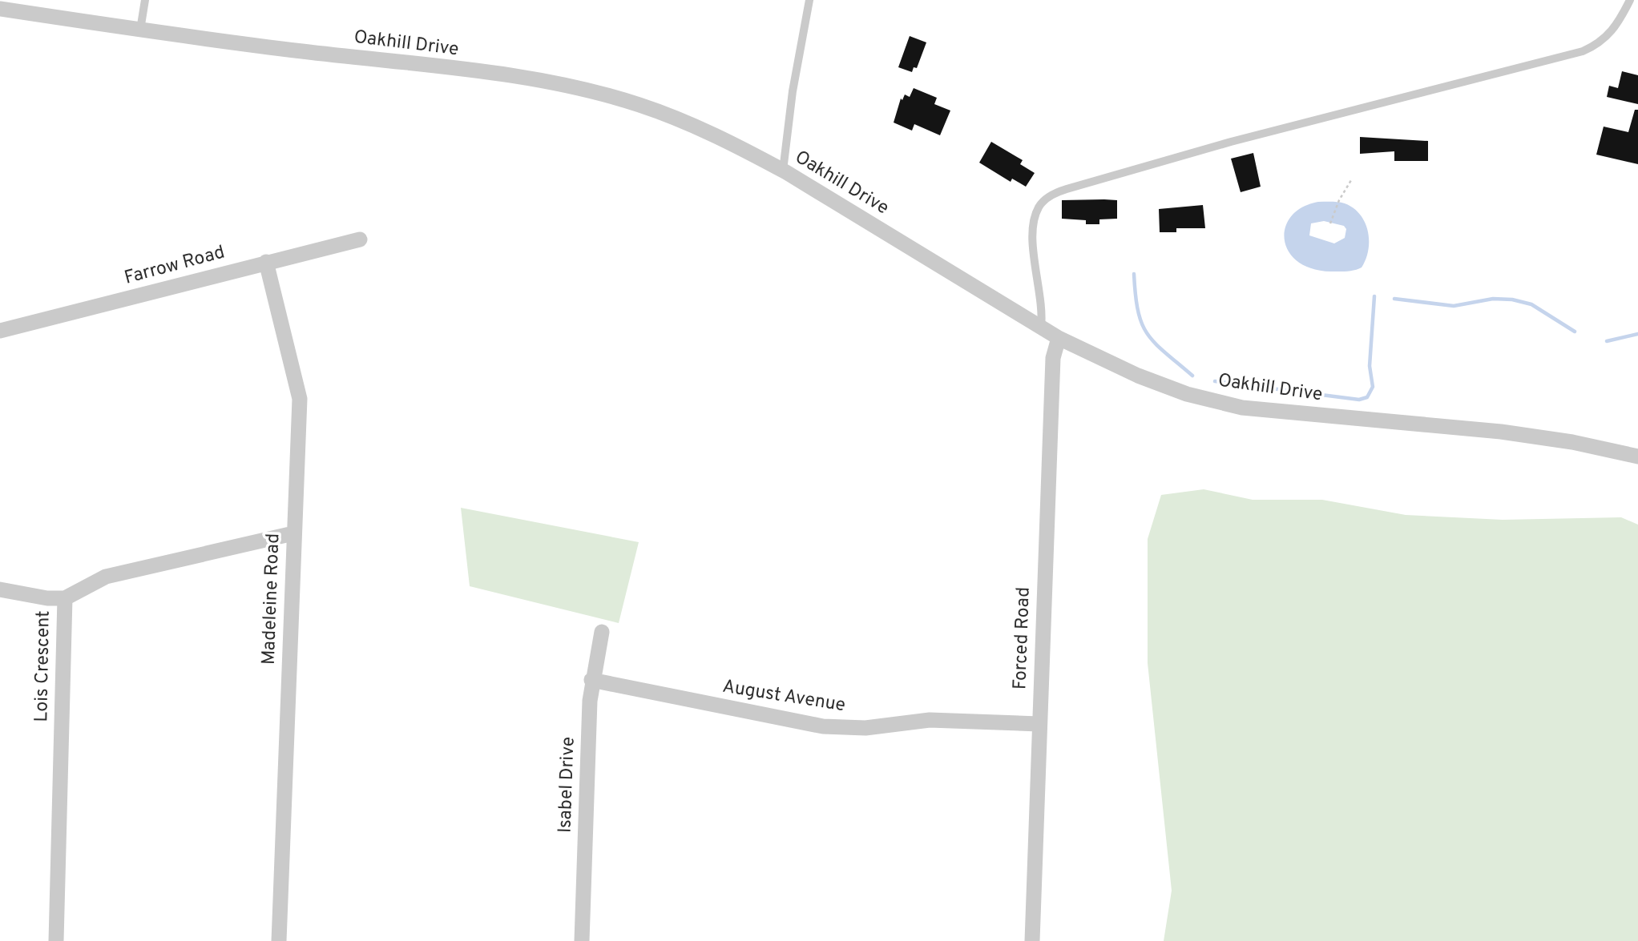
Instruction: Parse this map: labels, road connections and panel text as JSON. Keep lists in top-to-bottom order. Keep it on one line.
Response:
{"streets":{"street":["Oakhill Drive","Farrow Road","Madeleine Road","Forced Road","Lois Crescent","August Avenue","Isabel Drive"]},"crossings":[["Oakhill Drive","Forced Road"],["Farrow Road","Madeleine Road"],["Madeleine Road","Lois Crescent"],["Forced Road","August Avenue"],["August Avenue","Isabel Drive"]]}
